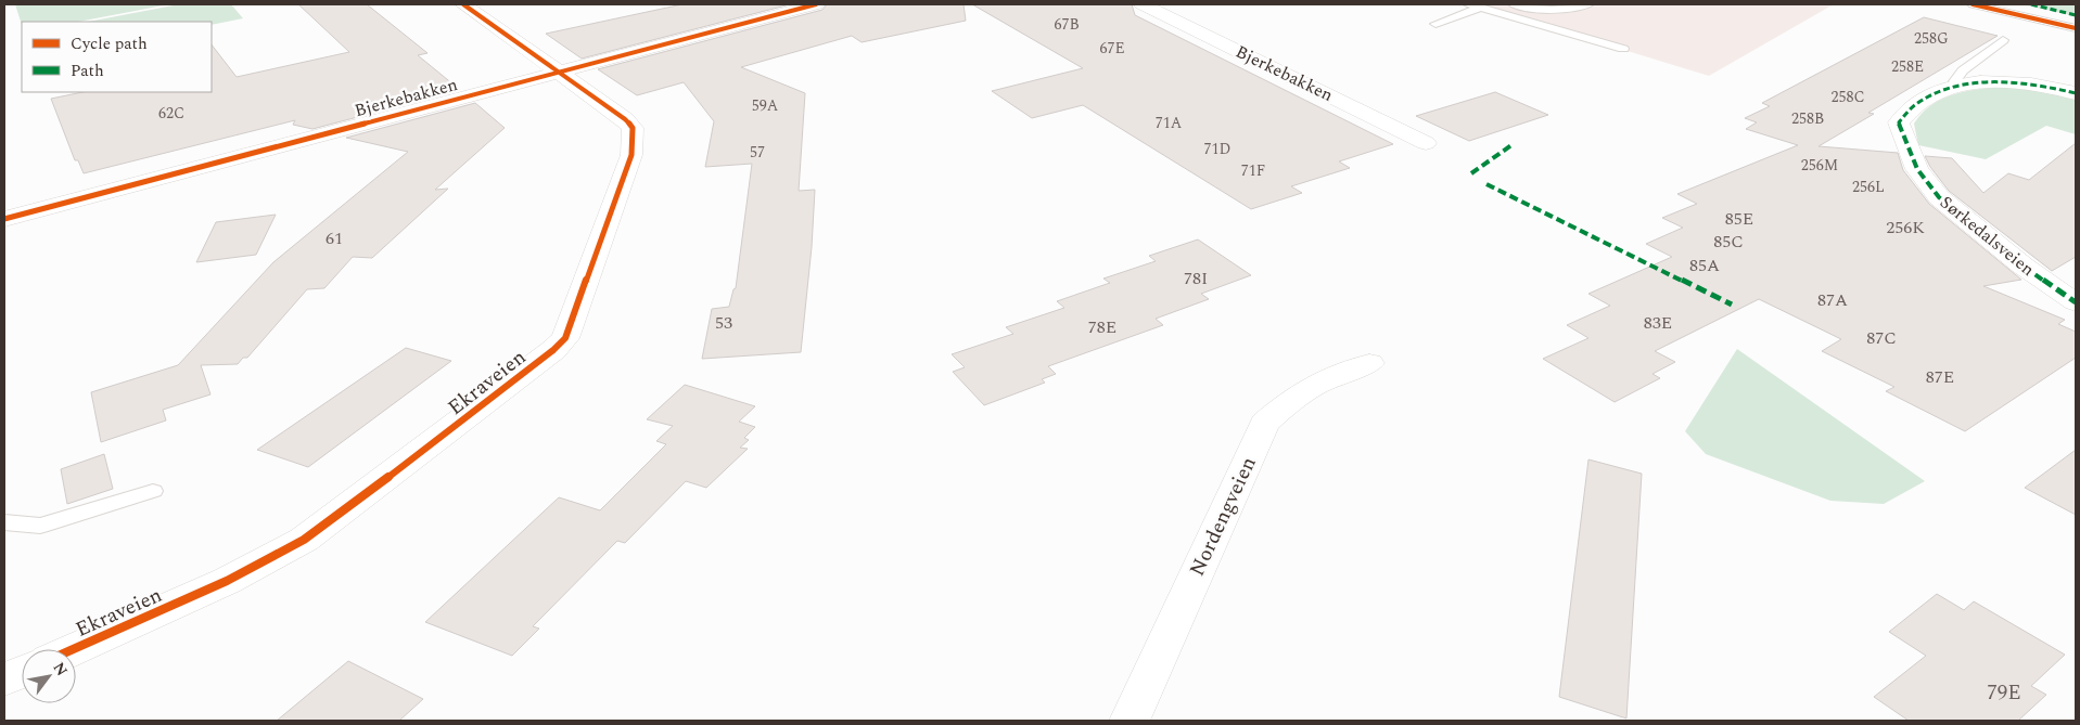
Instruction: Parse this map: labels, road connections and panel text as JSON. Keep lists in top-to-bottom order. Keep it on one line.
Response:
{"streets":{"street":["Bjerkebakken","Sørkedalsveien","Ekraveien","Nordengveien"]},"crossings":[["Bjerkebakken","Ekraveien"]],"house_numbers":["67B","258G","67E","258E","258C","59A","62C","258B","71A","71D","57","256M","71F","256L","85E","256K","61","85C","85A","78I","87A","53","83E","78E","87C","87E","79E"],"legend":["Cycle path","Path"],"north":"top right"}
